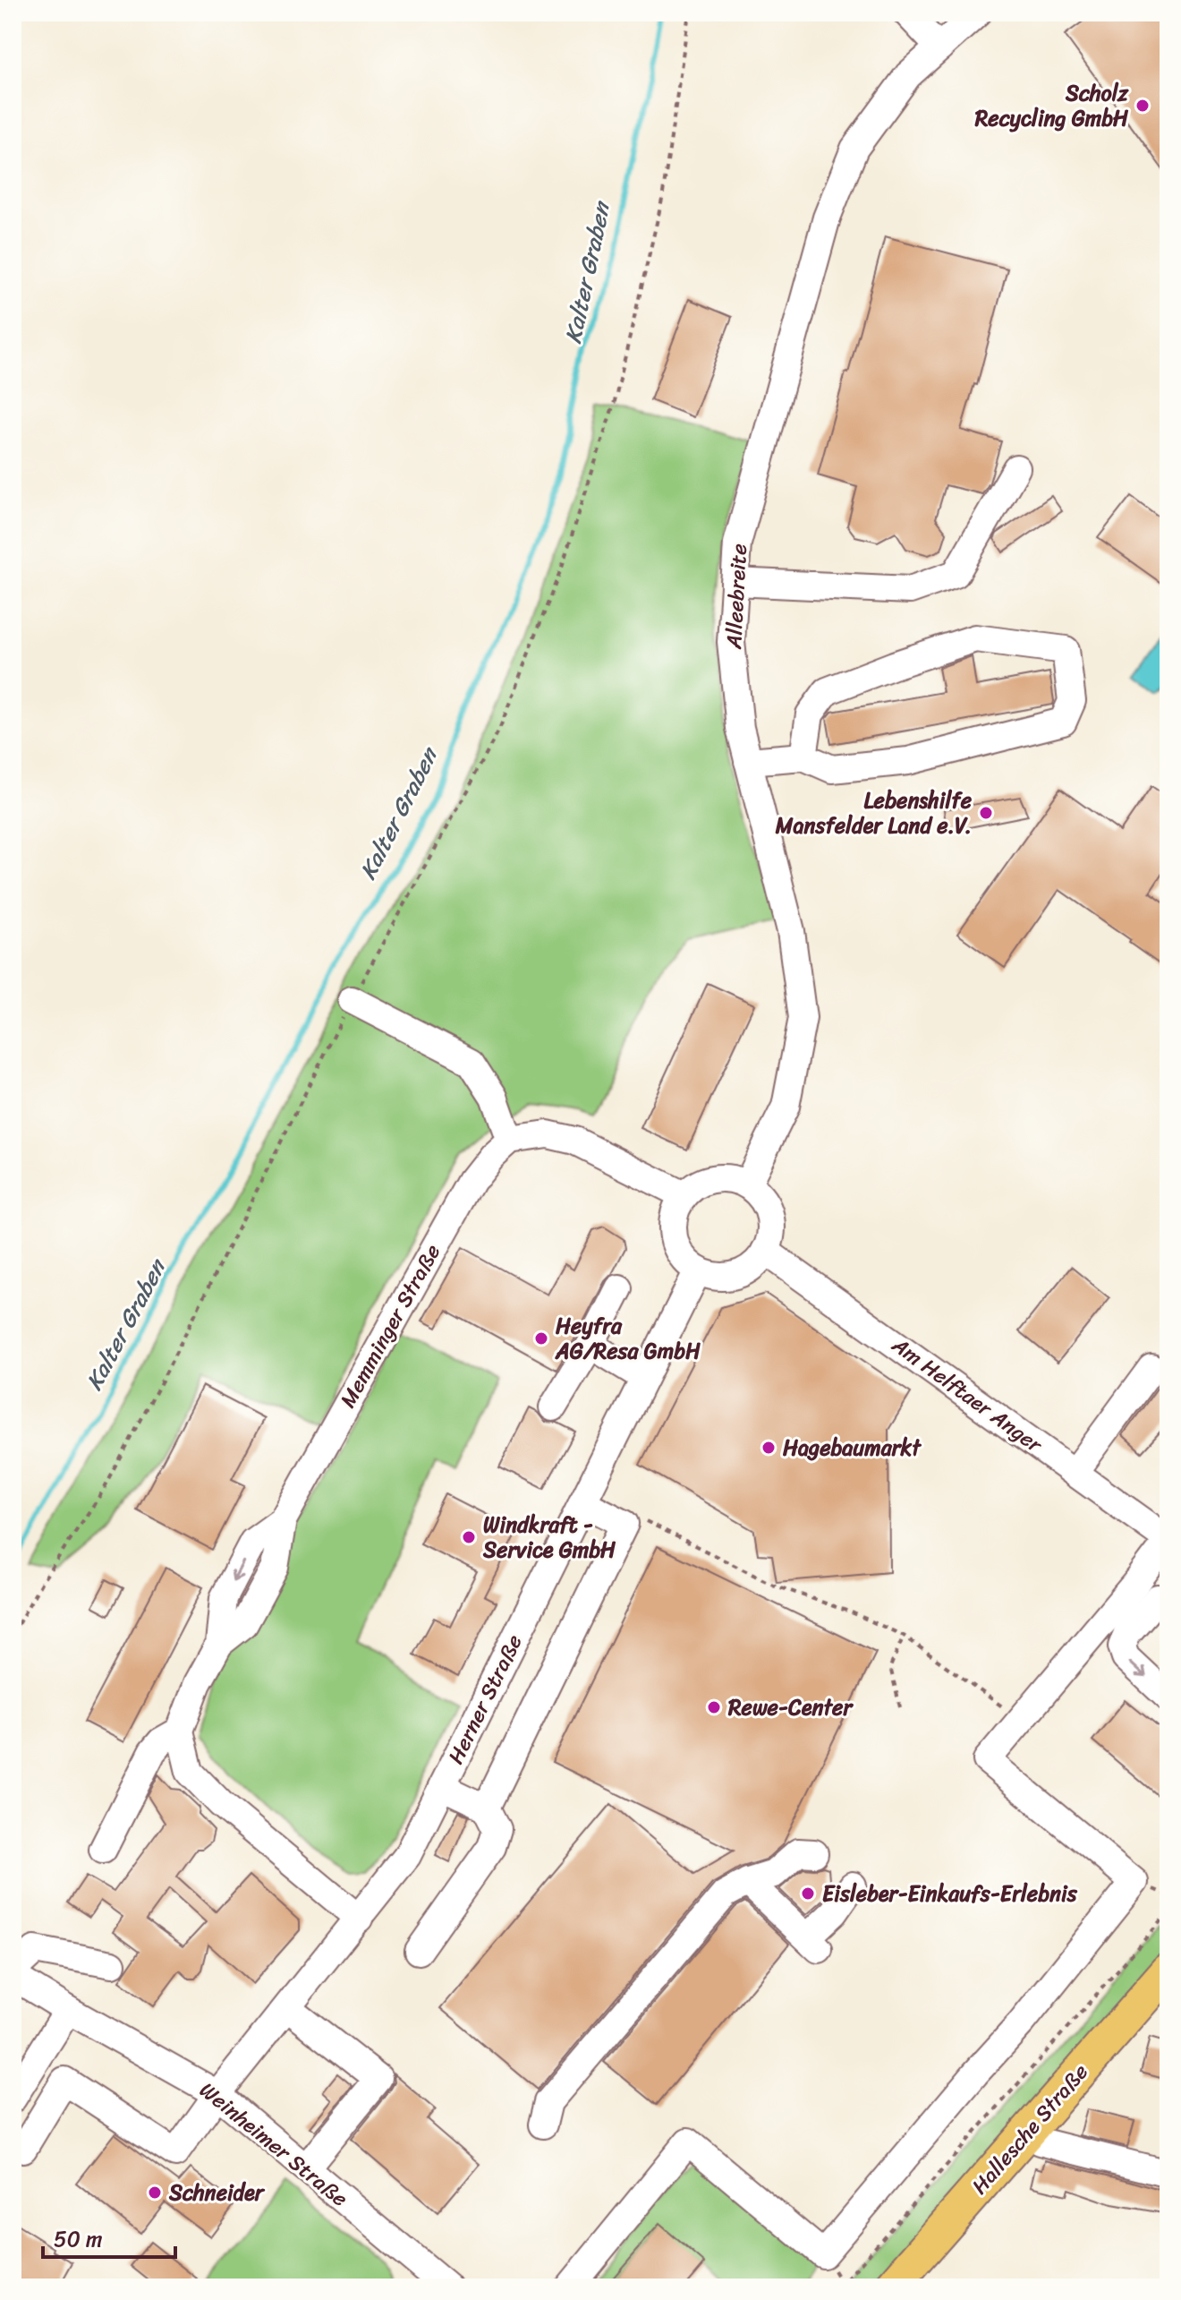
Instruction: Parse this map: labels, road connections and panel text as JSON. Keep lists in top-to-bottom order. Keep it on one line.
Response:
{"streets":{"main road":["Hallesche Straße"],"street":["Alleebreite","Memminger Straße","Am Helftaer Anger","Herner Straße","Weinheimer Straße"]},"crossings":[["Alleebreite","Am Helftaer Anger"],["Alleebreite","Herner Straße"],["Am Helftaer Anger","Herner Straße"],["Herner Straße","Weinheimer Straße"]],"water":["Kalter Graben"],"places":["Scholz Recycling GmbH","Lebenshilfe Mansfelder Land e.V.","Heyfra AG/Resa GmbH","Hagebaumarkt","Windkraft - Service GmbH","Rewe-Center","Eisleber-Einkaufs-Erlebnis","Schneider"],"scale_bar":"50 m"}
